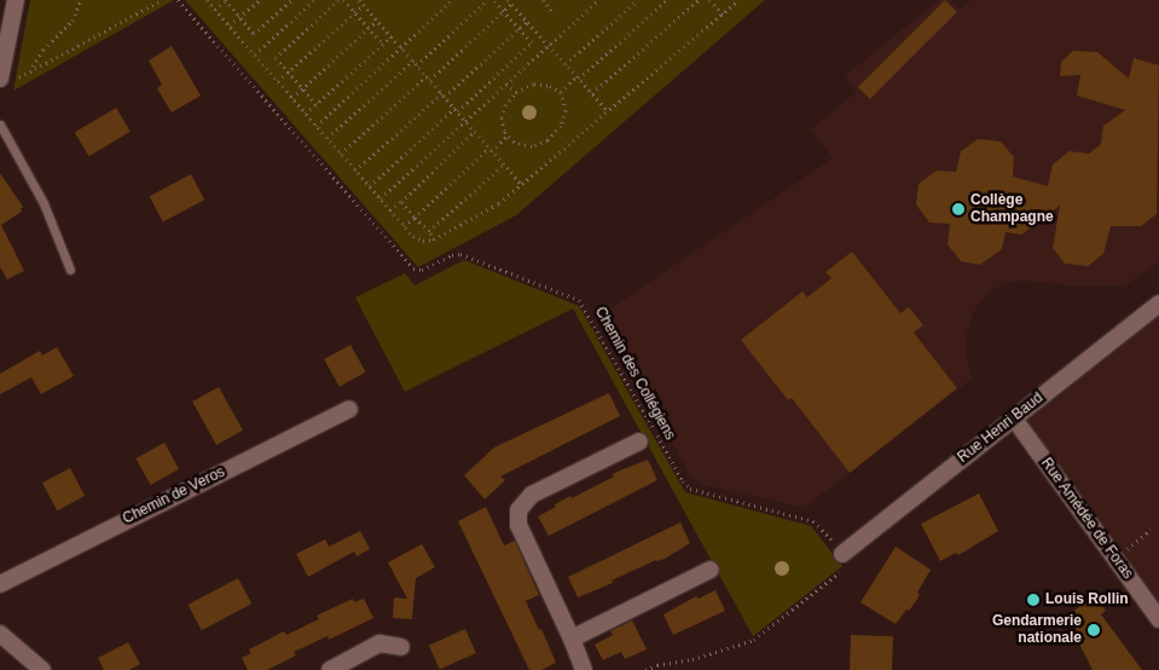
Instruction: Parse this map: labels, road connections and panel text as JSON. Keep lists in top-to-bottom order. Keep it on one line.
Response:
{"streets":{"street":["Rue Henri Baud","Chemin de Veros","Rue Amédée de Foras"],"path":["Chemin des Collégiens"]},"crossings":[["Rue Henri Baud","Rue Amédée de Foras"]],"places":["Collège Champagne","Louis Rollin","Gendarmerie nationale"]}
